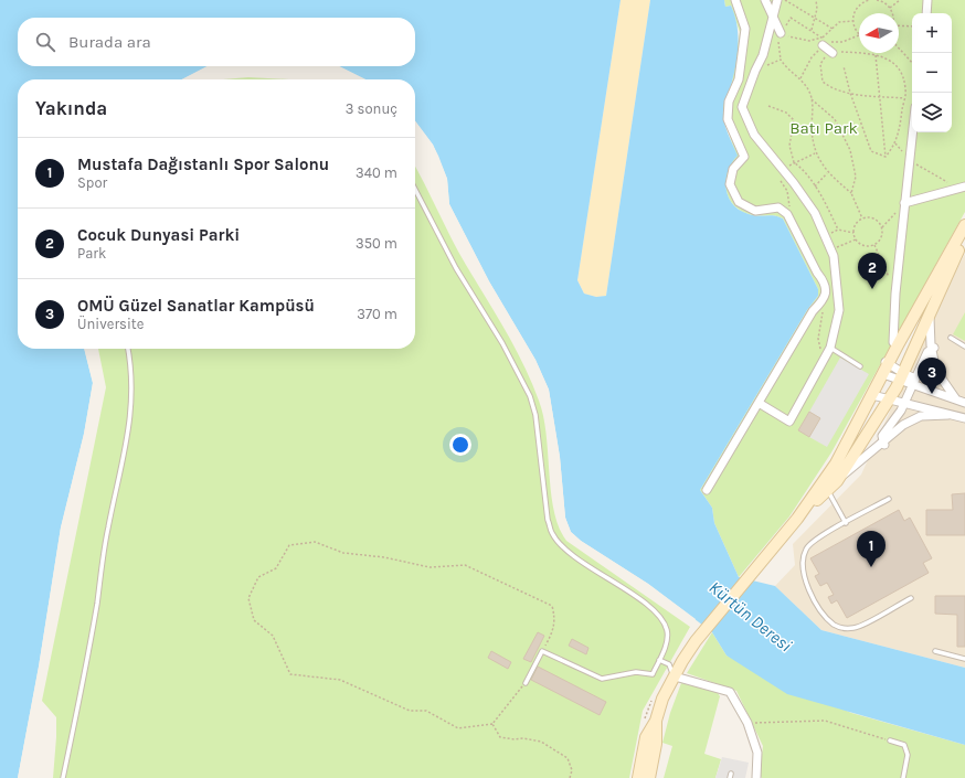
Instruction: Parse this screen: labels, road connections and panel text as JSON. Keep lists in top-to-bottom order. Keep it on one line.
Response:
{"water":["Kürtün Deresi"],"parks":["Batı Park"],"north":"left","page":{"map_buttons":["+","−"],"search":"Burada ara","heading":["Yakında","3 sonuç"],"list":[{"mark":"1","name":"Mustafa Dağıstanlı Spor Salonu","note":"Spor","value":"340 m"},{"mark":"2","name":"Cocuk Dunyasi Parki","note":"Park","value":"350 m"},{"mark":"3","name":"OMÜ Güzel Sanatlar Kampüsü","note":"Üniversite","value":"370 m"}],"pins":["2","3","1"]}}
